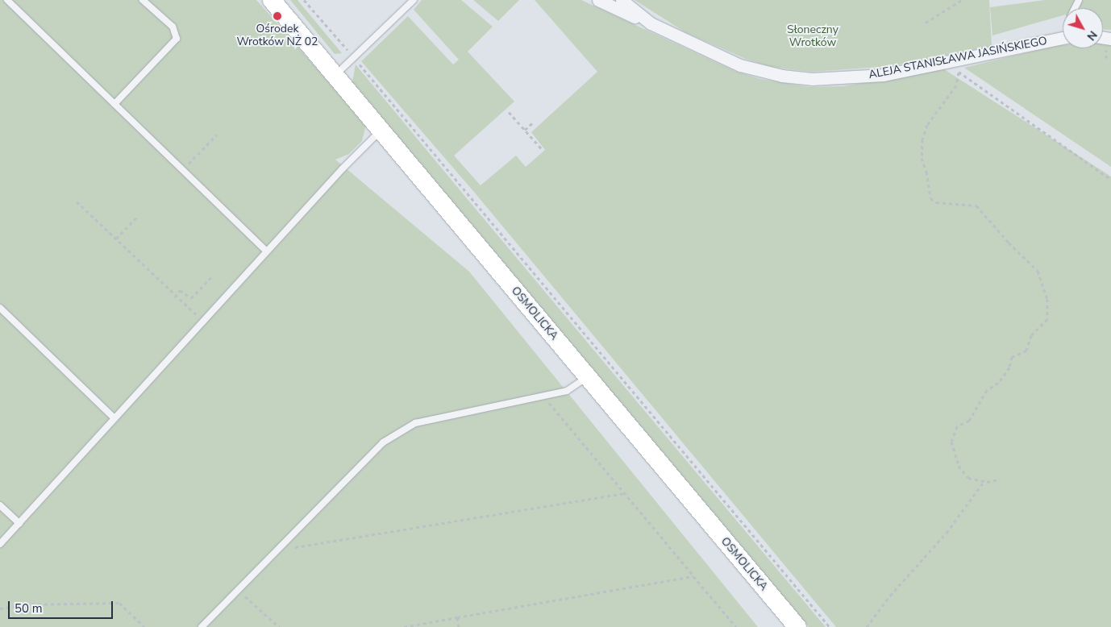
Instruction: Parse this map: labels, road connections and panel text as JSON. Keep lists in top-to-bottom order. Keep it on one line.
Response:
{"streets":{"street":["ALEJA STANISŁAWA JASIŃSKIEGO","OSMOLICKA"]},"parks":["Słoneczny Wrotków"],"places":["Ośrodek Wrotków NŻ 02"],"scale_bar":"50 m","north":"bottom right"}
